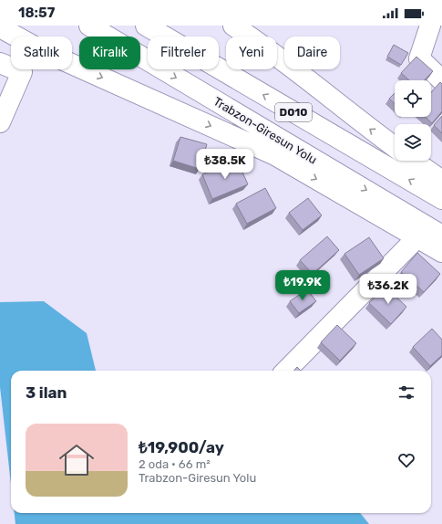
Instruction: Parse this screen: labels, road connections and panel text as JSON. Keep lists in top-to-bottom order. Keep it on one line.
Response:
{"streets":{"main road":["D010","Trabzon-Giresun Yolu"]},"page":{"status":"18:57","chip":["Satılık","Kiralık","Filtreler","Yeni","Daire"],"price":["₺38.5K","₺19.9K","₺36.2K"],"heading":"3 ilan","list":[{"name":"₺19,900/ay","note":"2 oda · 66 m² · Trabzon-Giresun Yolu"}]}}
